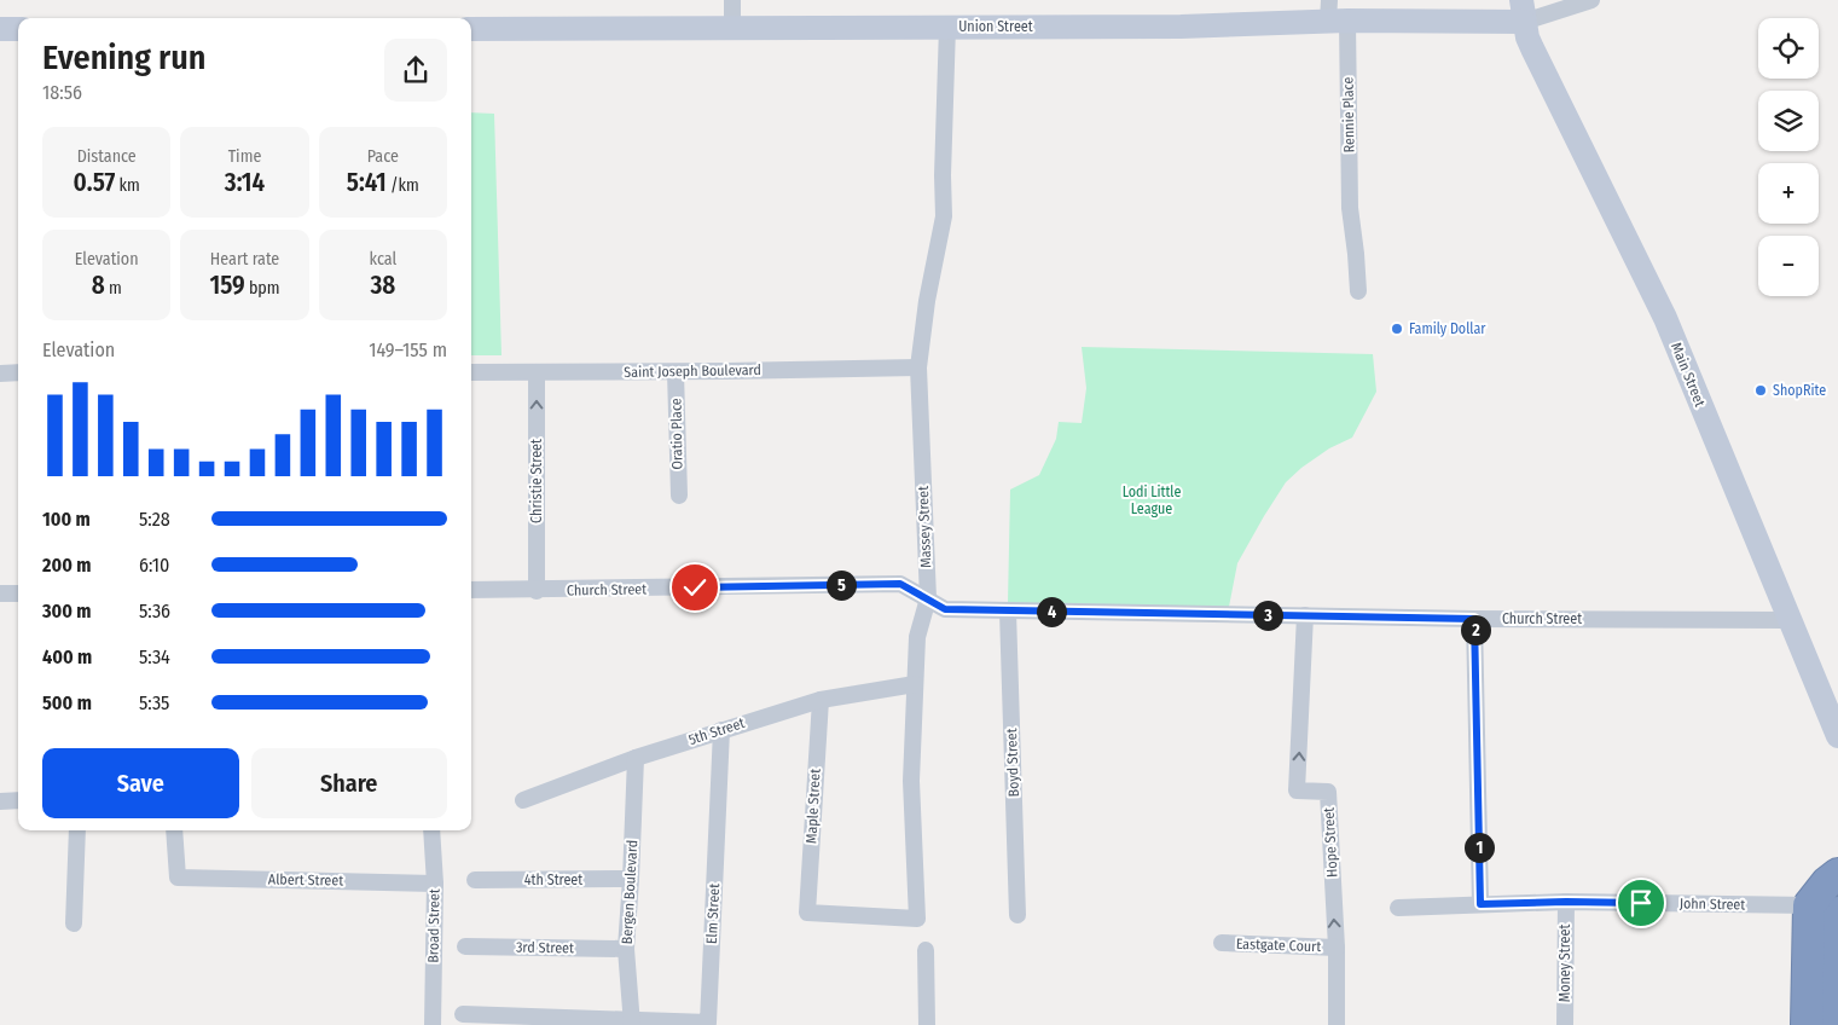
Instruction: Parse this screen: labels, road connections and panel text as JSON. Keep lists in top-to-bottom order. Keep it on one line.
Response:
{"streets":{"street":["Union Street","Rennie Place","Saint Joseph Boulevard","Main Street","Oratio Place","Christie Street","Massey Street","Church Street","5th Street","Boyd Street","Maple Street","Hope Street","Albert Street","4th Street","Bergen Boulevard","John Street","Elm Street","Broad Street","Eastgate Court","3rd Street","Money Street"]},"crossings":[["Union Street","Rennie Place"],["Union Street","Main Street"],["Union Street","Massey Street"],["Saint Joseph Boulevard","Oratio Place"],["Saint Joseph Boulevard","Christie Street"],["Saint Joseph Boulevard","Massey Street"],["Main Street","Church Street"],["Christie Street","Church Street"],["Massey Street","Church Street"],["Massey Street","5th Street"],["Massey Street","Maple Street"],["Church Street","Boyd Street"],["Church Street","Hope Street"],["5th Street","Maple Street"],["5th Street","Bergen Boulevard"],["5th Street","Elm Street"],["Hope Street","Eastgate Court"],["Albert Street","Broad Street"],["4th Street","Bergen Boulevard"],["Bergen Boulevard","Elm Street"],["Bergen Boulevard","3rd Street"],["John Street","Money Street"]],"one_way":["Christie Street"],"parks":["Lodi Little League"],"places":["Family Dollar","ShopRite"],"page":{"map_buttons":["+","−"],"heading":["Evening run","18:56"],"stats":[["Distance","0.57 km"],["Time","3:14"],["Pace","5:41 /km"],["Elevation","8 m"],["Heart rate","159 bpm"],["kcal","38"]],"chart":["Elevation","149–155 m"],"list":[{"name":"100 m","note":"5:28"},{"name":"200 m","note":"6:10"},{"name":"300 m","note":"5:36"},{"name":"400 m","note":"5:34"},{"name":"500 m","note":"5:35"}],"pins":["5","4","3","2","1"],"buttons":["Save","Share"]}}
